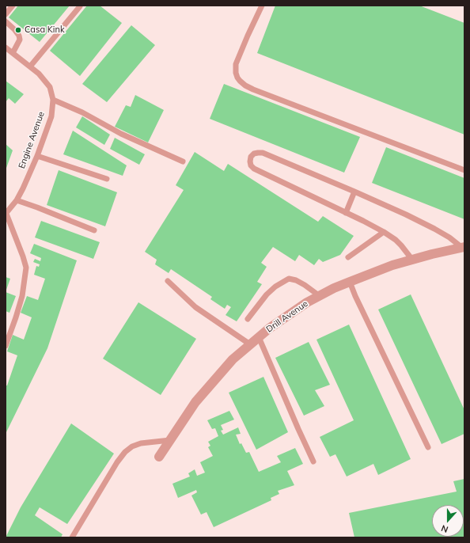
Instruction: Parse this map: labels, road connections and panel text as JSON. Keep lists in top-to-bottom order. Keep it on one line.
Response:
{"streets":{"street":["Drill Avenue"],"lane":["Engine Avenue"]},"places":["Casa Kink"],"north":"bottom"}
